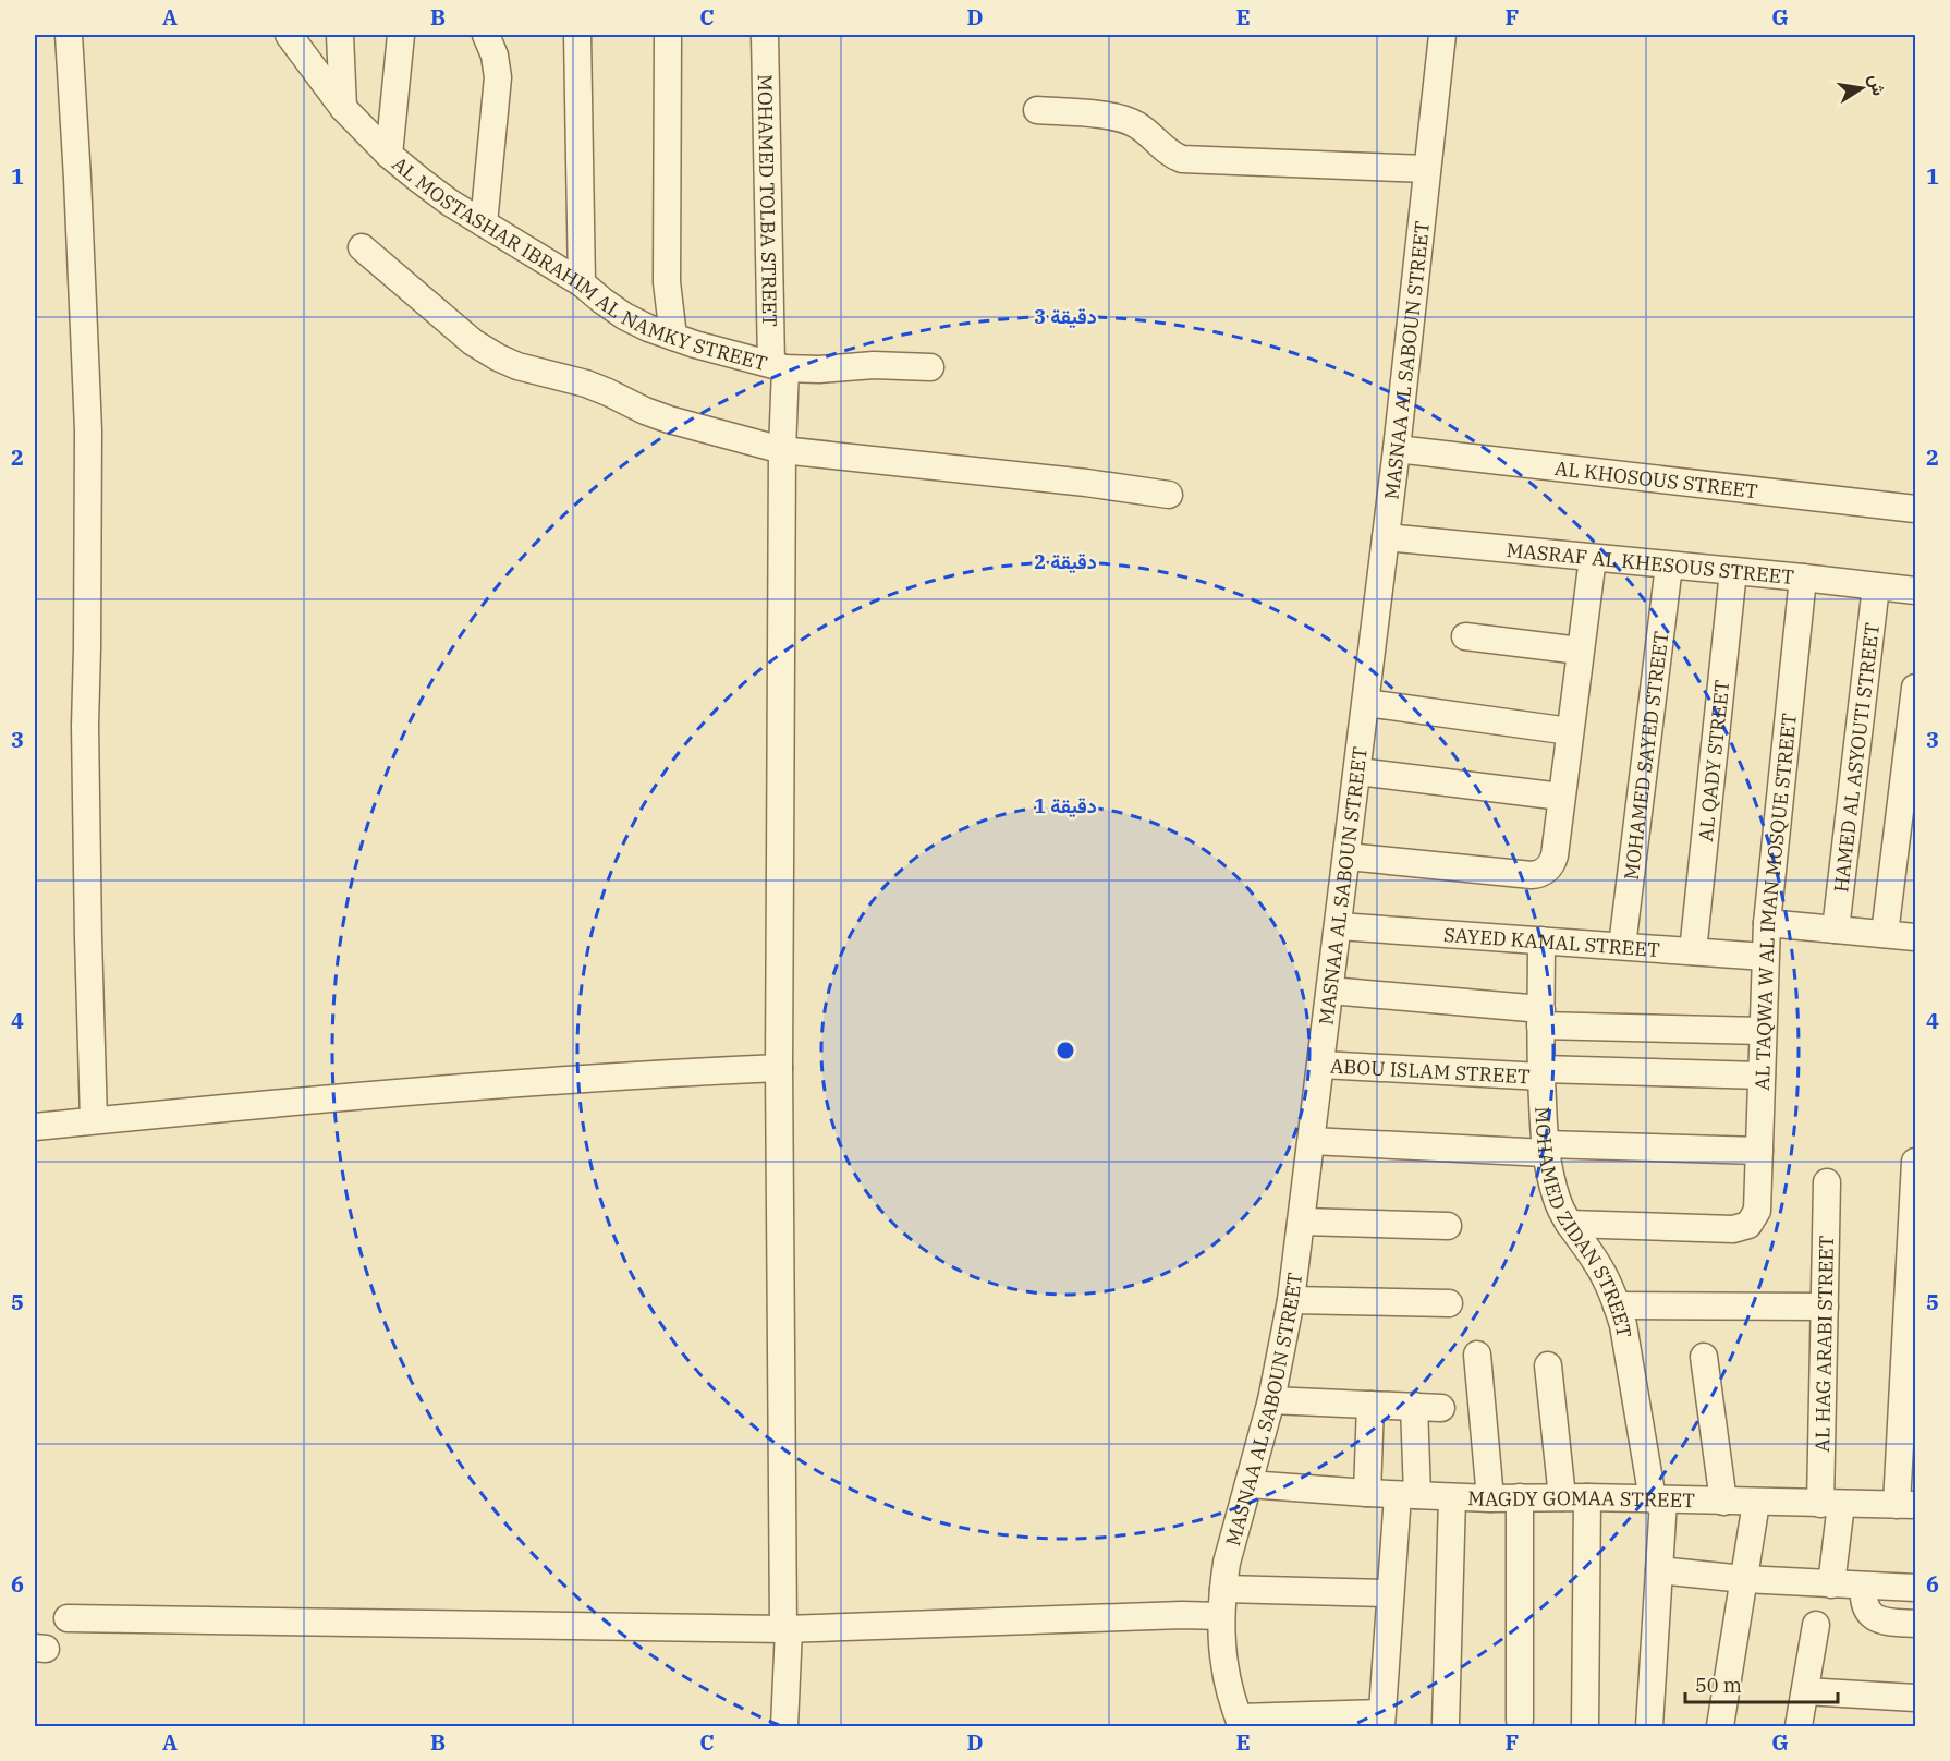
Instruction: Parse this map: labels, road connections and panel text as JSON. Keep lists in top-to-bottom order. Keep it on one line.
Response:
{"streets":{"street":["MOHAMED TOLBA STREET","AL MOSTASHAR IBRAHIM AL NAMKY STREET","MASNAA AL SABOUN STREET","AL KHOSOUS STREET","MASRAF AL KHESOUS STREET","MOHAMED SAYED STREET","HAMED AL ASYOUTI STREET","AL QADY STREET","AL TAQWA W AL IMAN MOSQUE STREET","SAYED KAMAL STREET","ABOU ISLAM STREET","MOHAMED ZIDAN STREET","AL HAG ARABI STREET","MAGDY GOMAA STREET"]},"crossings":[["MOHAMED TOLBA STREET","AL MOSTASHAR IBRAHIM AL NAMKY STREET"],["MASNAA AL SABOUN STREET","AL KHOSOUS STREET"],["MASNAA AL SABOUN STREET","MASRAF AL KHESOUS STREET"],["MASNAA AL SABOUN STREET","SAYED KAMAL STREET"],["MASNAA AL SABOUN STREET","ABOU ISLAM STREET"],["MASNAA AL SABOUN STREET","MAGDY GOMAA STREET"],["MASRAF AL KHESOUS STREET","MOHAMED SAYED STREET"],["MASRAF AL KHESOUS STREET","HAMED AL ASYOUTI STREET"],["MASRAF AL KHESOUS STREET","AL QADY STREET"],["MASRAF AL KHESOUS STREET","AL TAQWA W AL IMAN MOSQUE STREET"],["MOHAMED SAYED STREET","SAYED KAMAL STREET"],["AL QADY STREET","SAYED KAMAL STREET"],["AL TAQWA W AL IMAN MOSQUE STREET","SAYED KAMAL STREET"],["AL TAQWA W AL IMAN MOSQUE STREET","ABOU ISLAM STREET"],["AL TAQWA W AL IMAN MOSQUE STREET","MOHAMED ZIDAN STREET"],["SAYED KAMAL STREET","MOHAMED ZIDAN STREET"],["ABOU ISLAM STREET","MOHAMED ZIDAN STREET"],["MOHAMED ZIDAN STREET","MAGDY GOMAA STREET"],["AL HAG ARABI STREET","MAGDY GOMAA STREET"]],"scale_bar":"50 m","north":"right","grid":{"columns":["A","B","C","D","E","F","G"],"rows":["1","2","3","4","5","6"]},"rings":["3 دقيقة","2 دقيقة","1 دقيقة"]}
